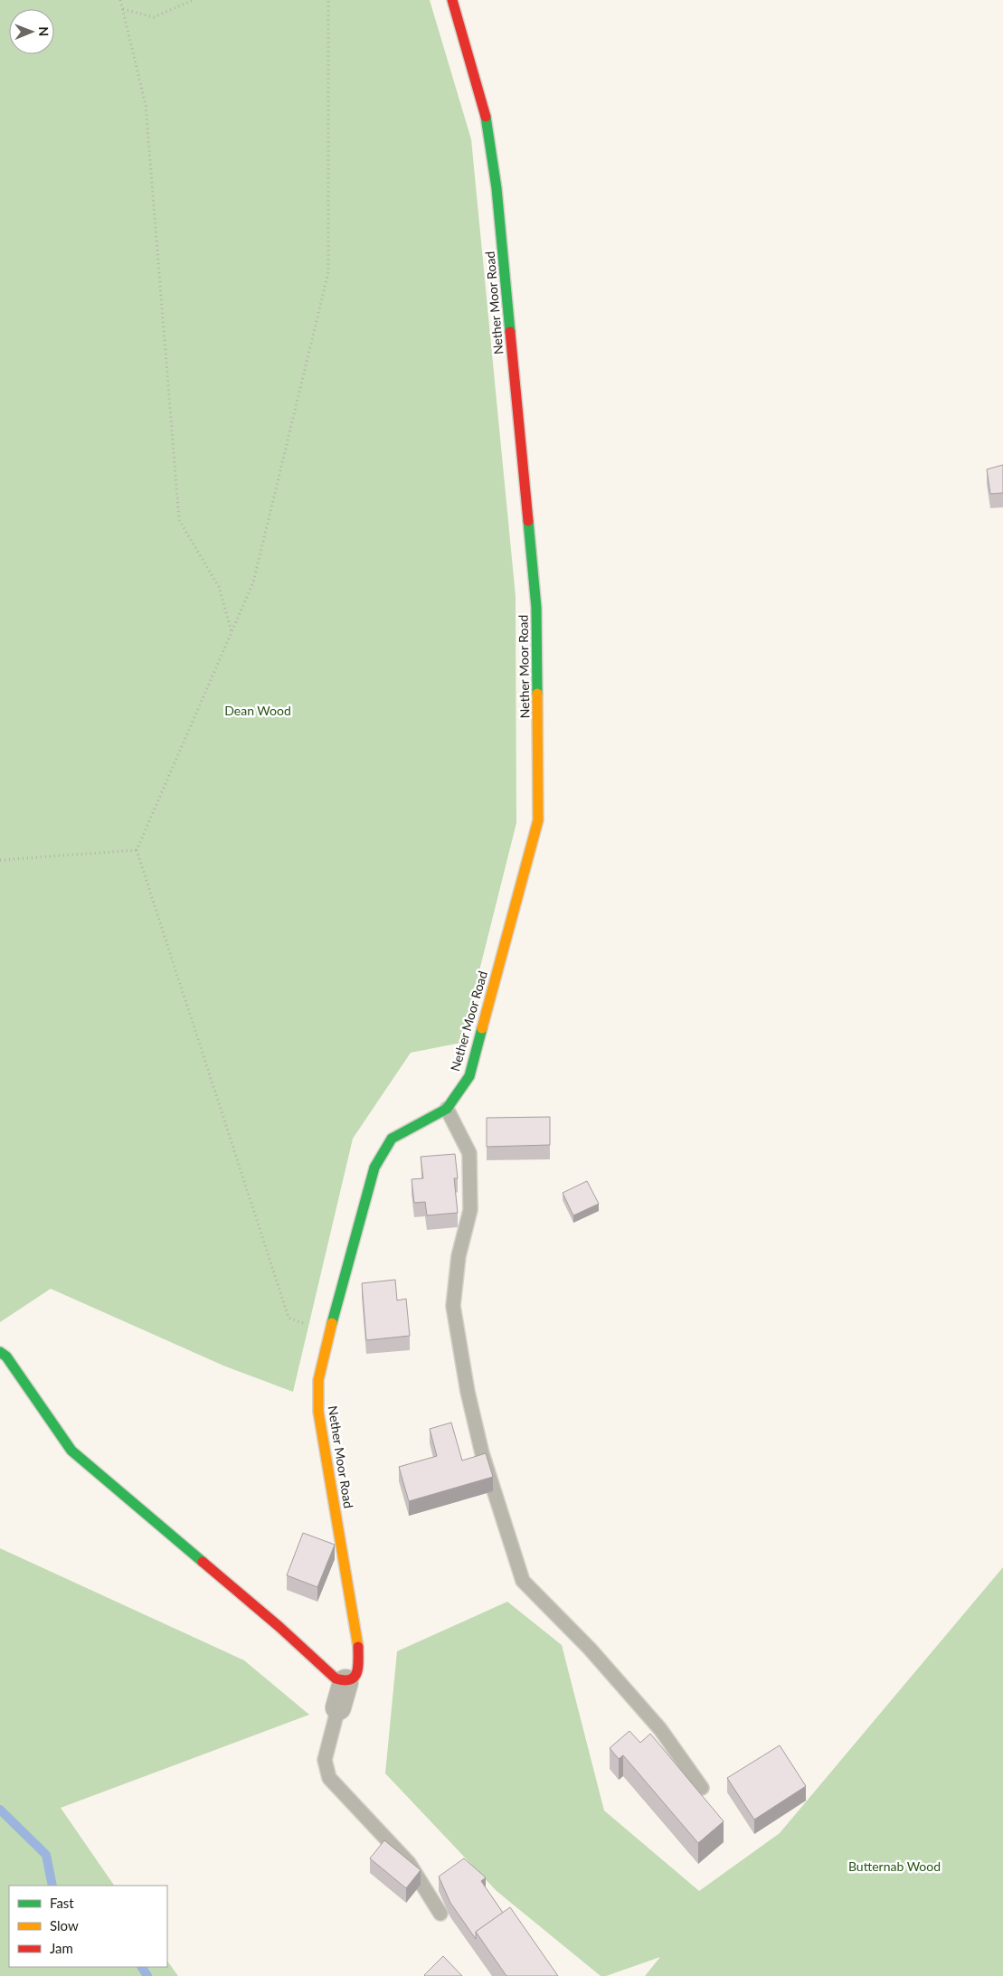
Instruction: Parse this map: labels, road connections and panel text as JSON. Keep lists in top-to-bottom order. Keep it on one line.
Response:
{"streets":{"street":["Nether Moor Road"]},"parks":["Dean Wood","Butternab Wood"],"legend":["Fast","Slow","Jam"],"north":"right"}
